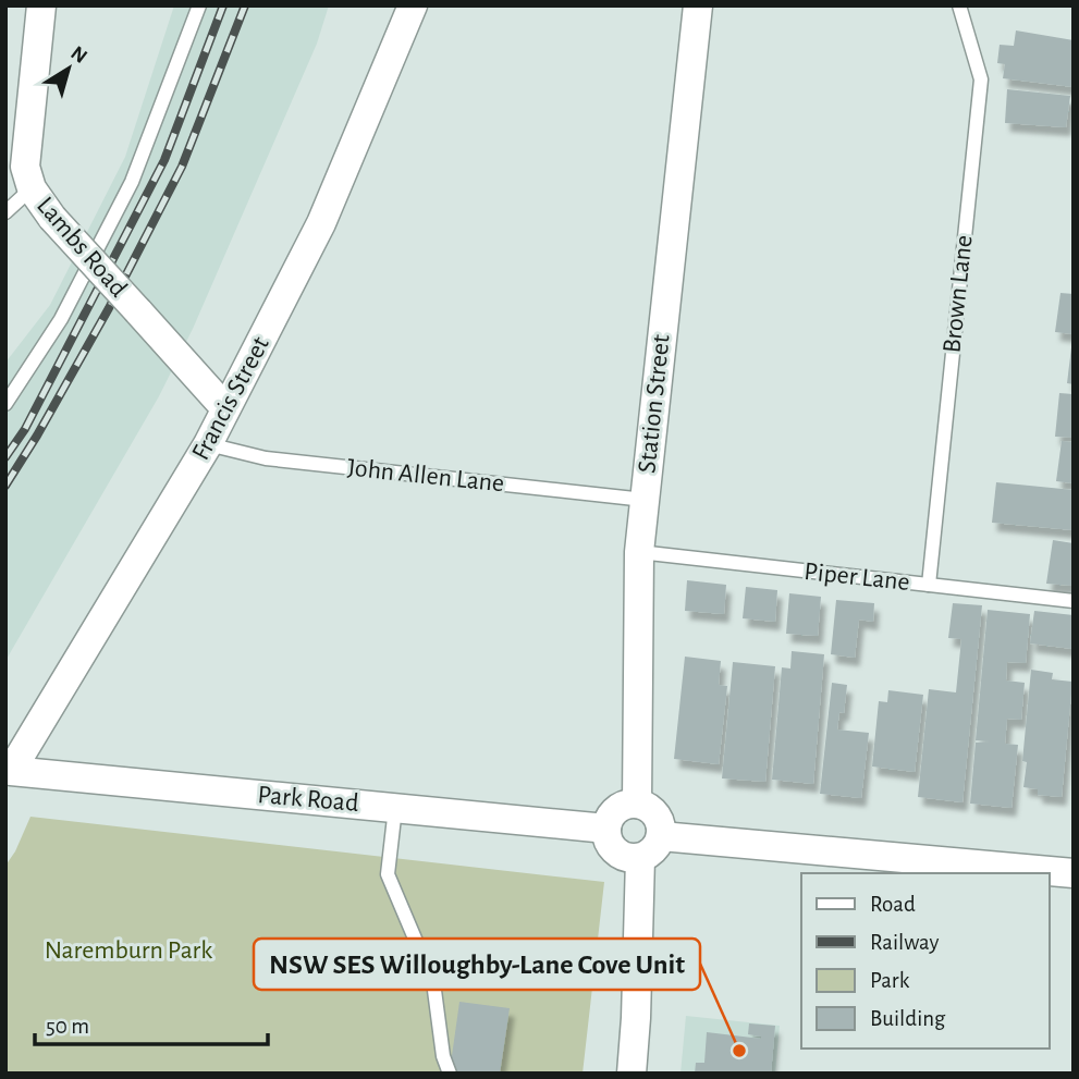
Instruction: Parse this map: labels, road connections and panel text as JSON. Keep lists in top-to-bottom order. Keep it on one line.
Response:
{"streets":{"street":["Lambs Road","Francis Street","Station Street","Park Road"],"lane":["Brown Lane","John Allen Lane","Piper Lane"]},"crossings":[["Lambs Road","Francis Street"],["Brown Lane","Piper Lane"],["Francis Street","John Allen Lane"],["Francis Street","Park Road"],["Station Street","John Allen Lane"],["Station Street","Piper Lane"],["Station Street","Park Road"]],"parks":["Naremburn Park"],"places":["NSW SES Willoughby-Lane Cove Unit"],"legend":["Road","Railway","Park","Building"],"scale_bar":"50 m","north":"top right"}
